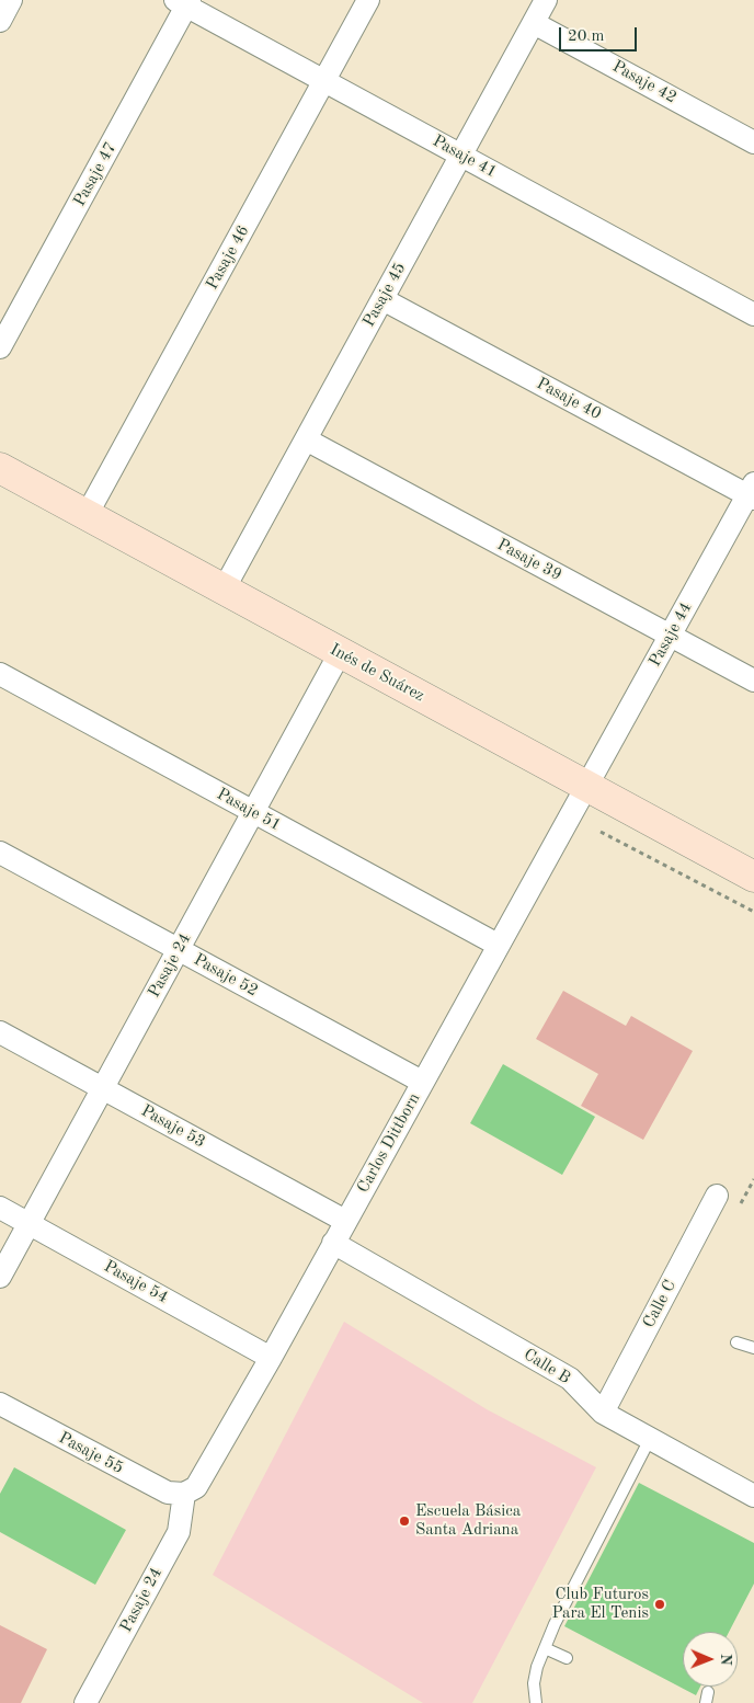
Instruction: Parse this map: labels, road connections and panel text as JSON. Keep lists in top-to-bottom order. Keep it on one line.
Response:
{"streets":{"street":["Pasaje 42","Pasaje 41","Pasaje 47","Pasaje 46","Pasaje 45","Pasaje 40","Pasaje 39","Pasaje 44","Inés de Suárez","Pasaje 51","Pasaje 24","Pasaje 52","Pasaje 53","Carlos Dittborn","Pasaje 54","Calle C","Calle B","Pasaje 55"]},"crossings":[["Pasaje 42","Pasaje 45"],["Pasaje 41","Pasaje 47"],["Pasaje 41","Pasaje 46"],["Pasaje 41","Pasaje 45"],["Pasaje 46","Inés de Suárez"],["Pasaje 45","Pasaje 40"],["Pasaje 45","Pasaje 39"],["Pasaje 45","Inés de Suárez"],["Pasaje 40","Pasaje 44"],["Pasaje 39","Pasaje 44"],["Pasaje 44","Inés de Suárez"],["Pasaje 44","Carlos Dittborn"],["Inés de Suárez","Pasaje 24"],["Inés de Suárez","Carlos Dittborn"],["Pasaje 51","Pasaje 24"],["Pasaje 51","Carlos Dittborn"],["Pasaje 24","Pasaje 52"],["Pasaje 24","Pasaje 53"],["Pasaje 24","Carlos Dittborn"],["Pasaje 24","Pasaje 54"],["Pasaje 24","Pasaje 55"],["Pasaje 52","Carlos Dittborn"],["Pasaje 53","Carlos Dittborn"],["Carlos Dittborn","Pasaje 54"],["Carlos Dittborn","Calle B"],["Carlos Dittborn","Pasaje 55"],["Calle C","Calle B"]],"places":["Escuela Básica Santa Adriana","Club Futuros Para El Tenis"],"scale_bar":"20 m","north":"right"}
